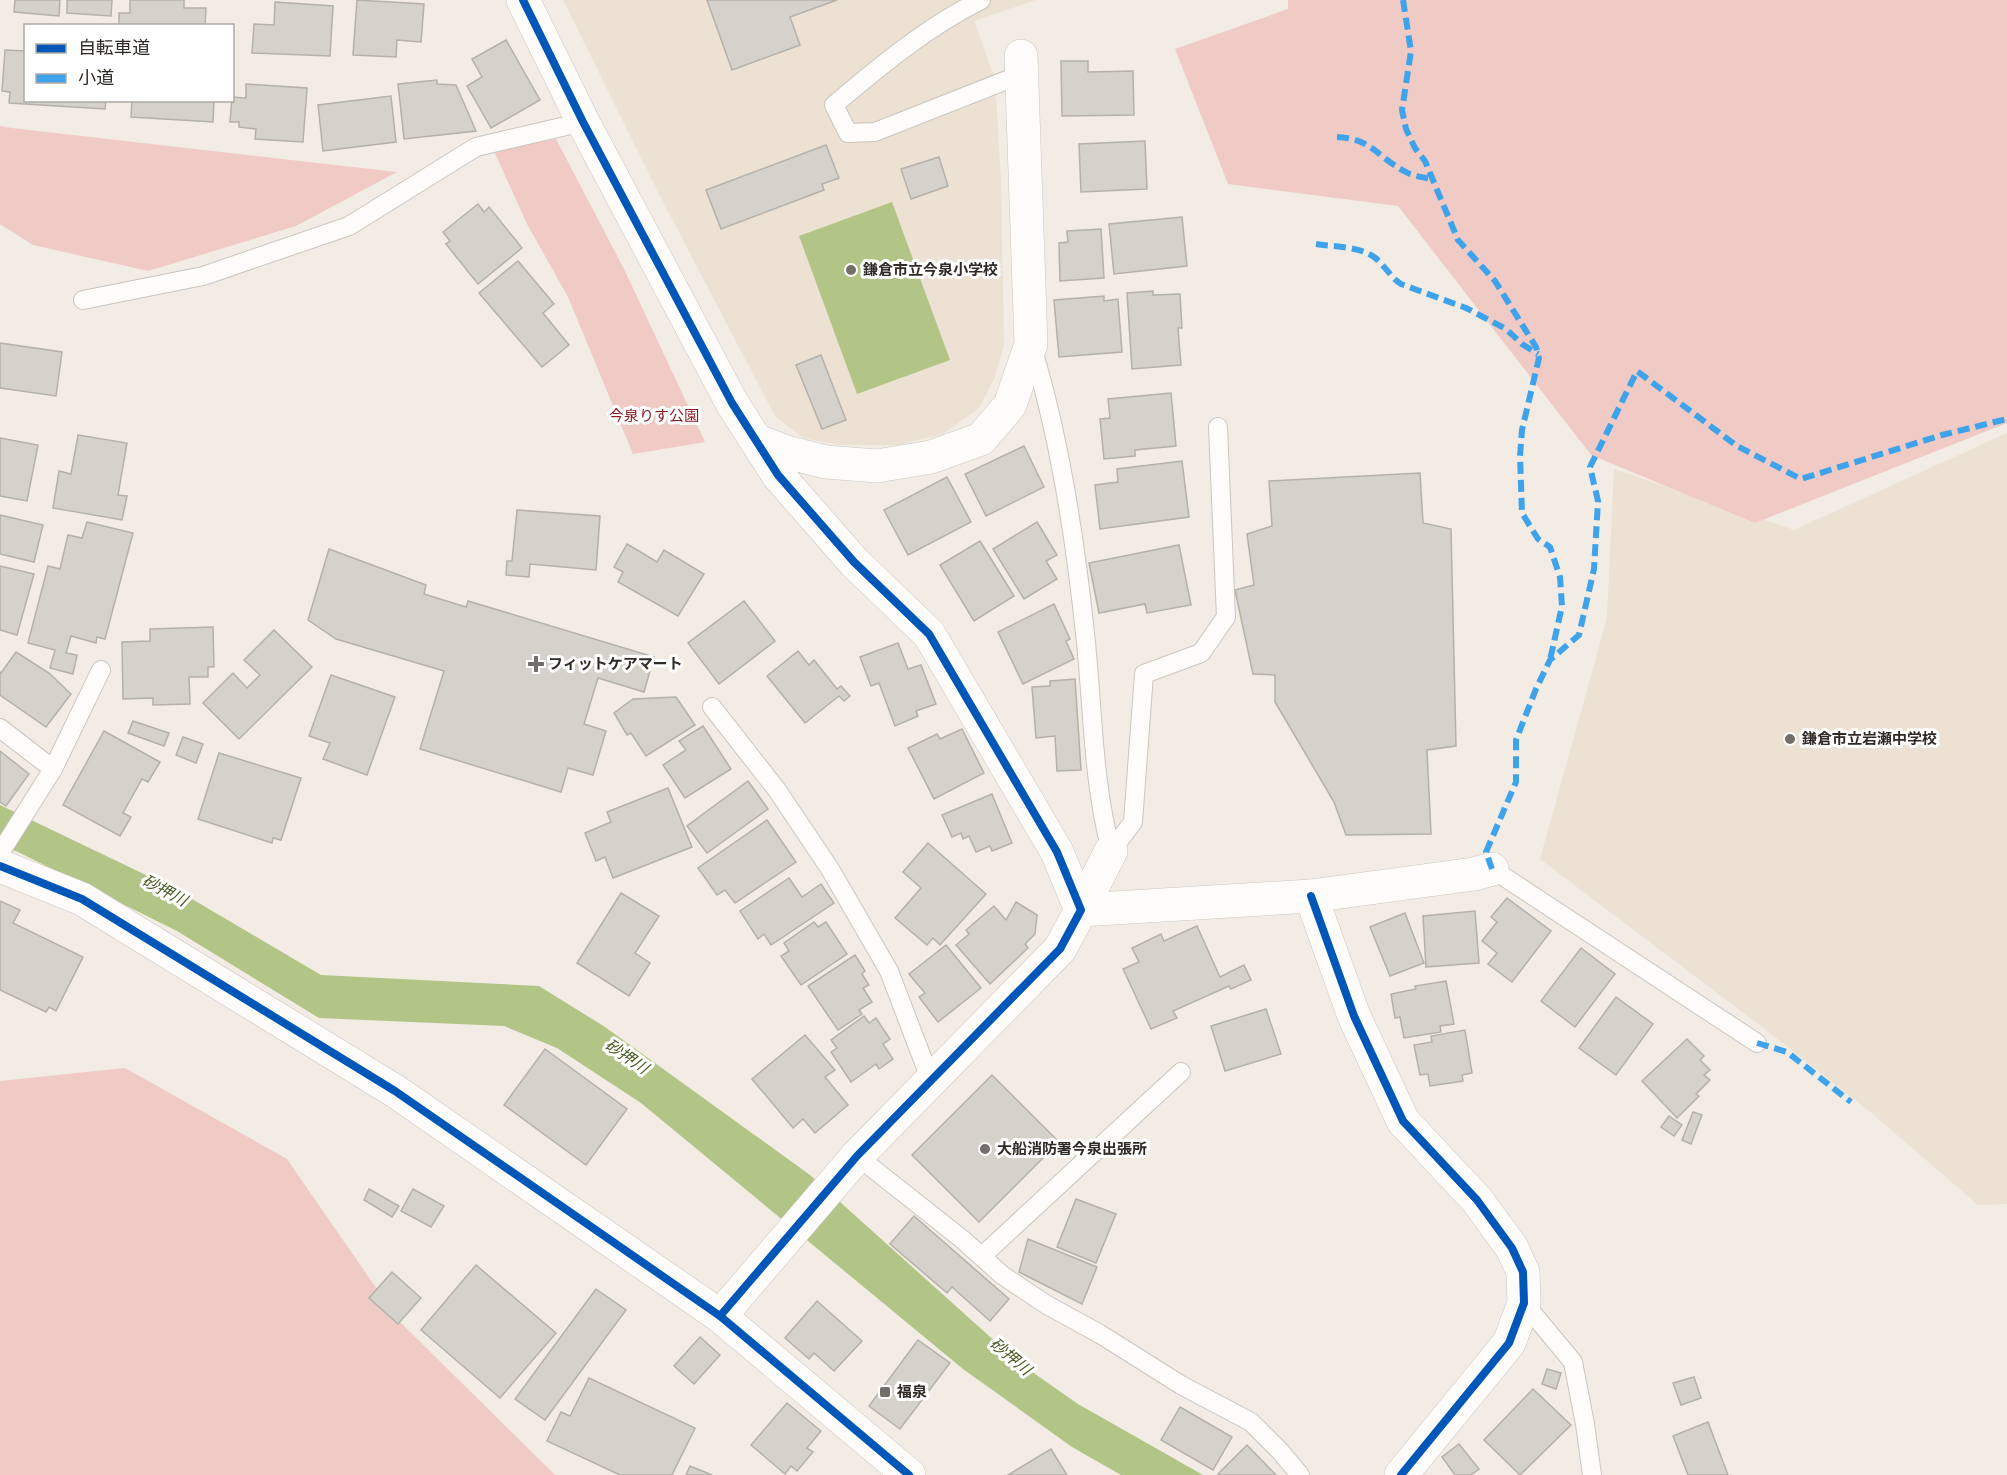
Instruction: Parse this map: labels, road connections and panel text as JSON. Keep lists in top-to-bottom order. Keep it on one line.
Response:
{"water":["砂押川"],"parks":["今泉りす公園"],"places":{"other":["鎌倉市立今泉小学校","鎌倉市立岩瀬中学校","大船消防署今泉出張所"],"health":["フィットケアマート"],"transit":["福泉"]},"legend":["自転車道","小道"]}
